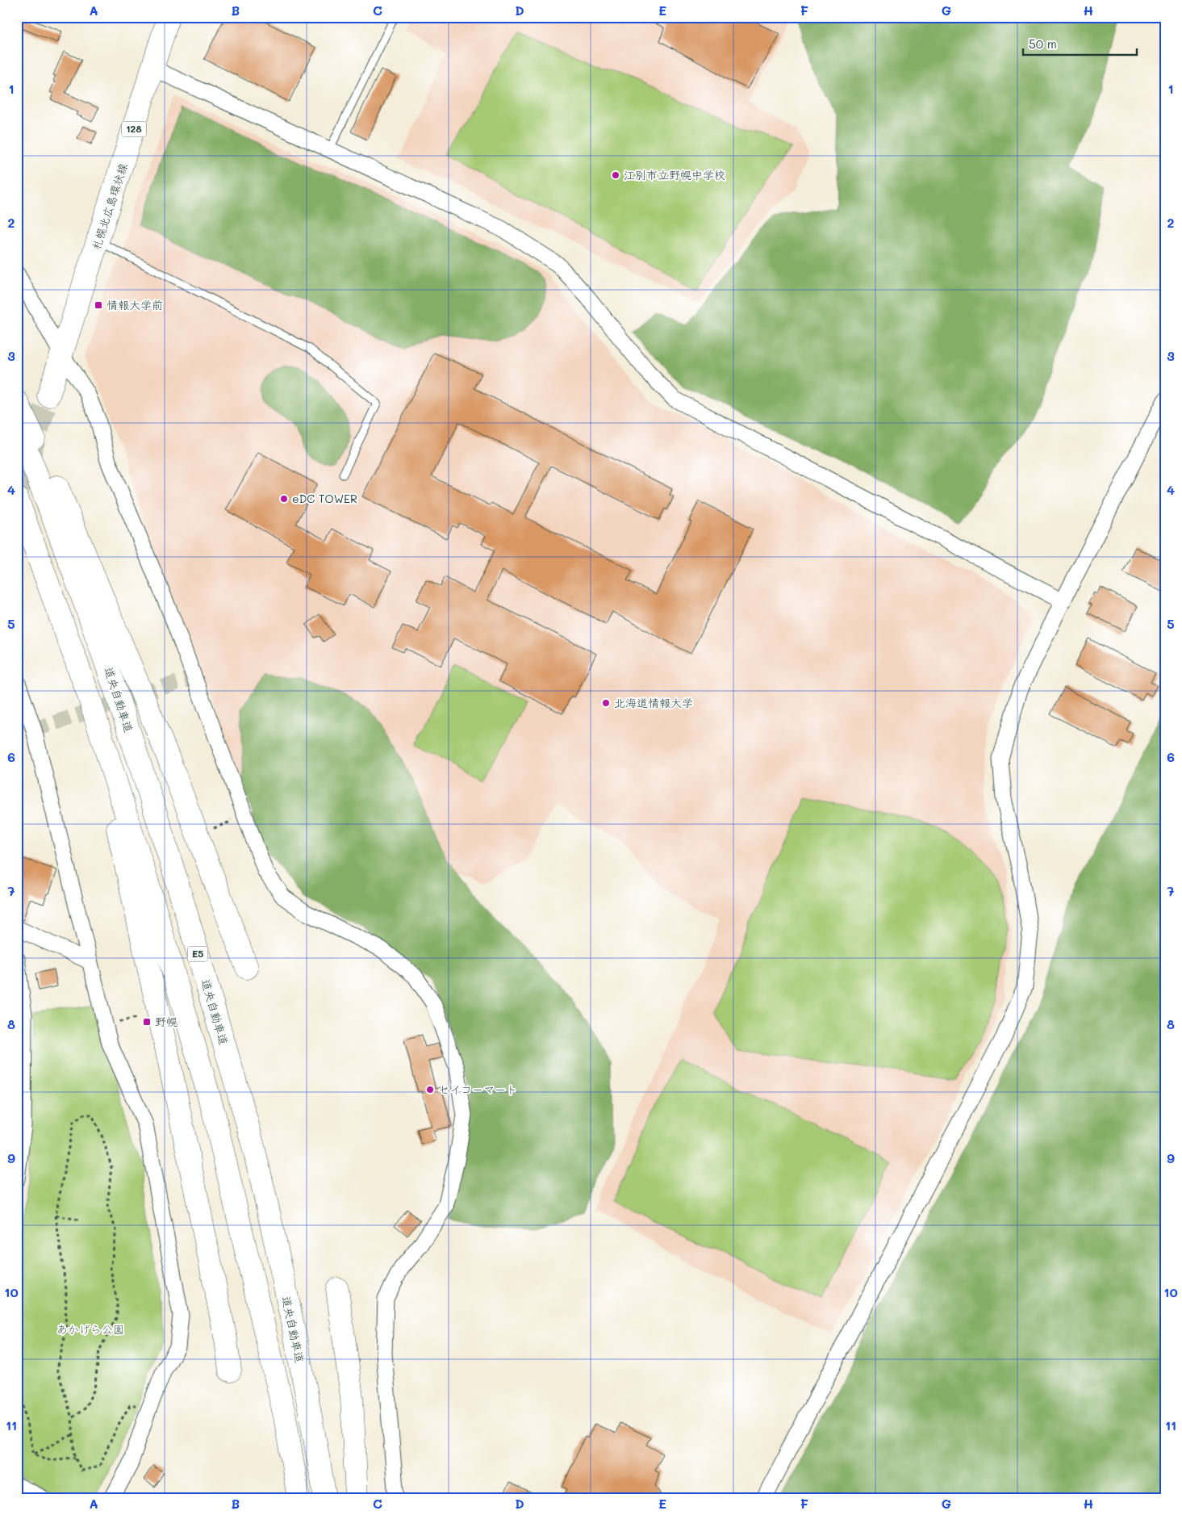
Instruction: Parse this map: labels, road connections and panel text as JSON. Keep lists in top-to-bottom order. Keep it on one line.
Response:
{"streets":{"main road":["128","札幌北広島環状線","道央自動車道","E5"]},"parks":["あかげら公園"],"places":{"other":["江別市立野幌中学校","eDC TOWER","北海道情報大学","セイコーマート"],"transit":["情報大学前","野幌"]},"scale_bar":"50 m","grid":{"columns":["A","B","C","D","E","F","G","H"],"rows":["1","2","3","4","5","6","7","8","9","10","11"]}}
